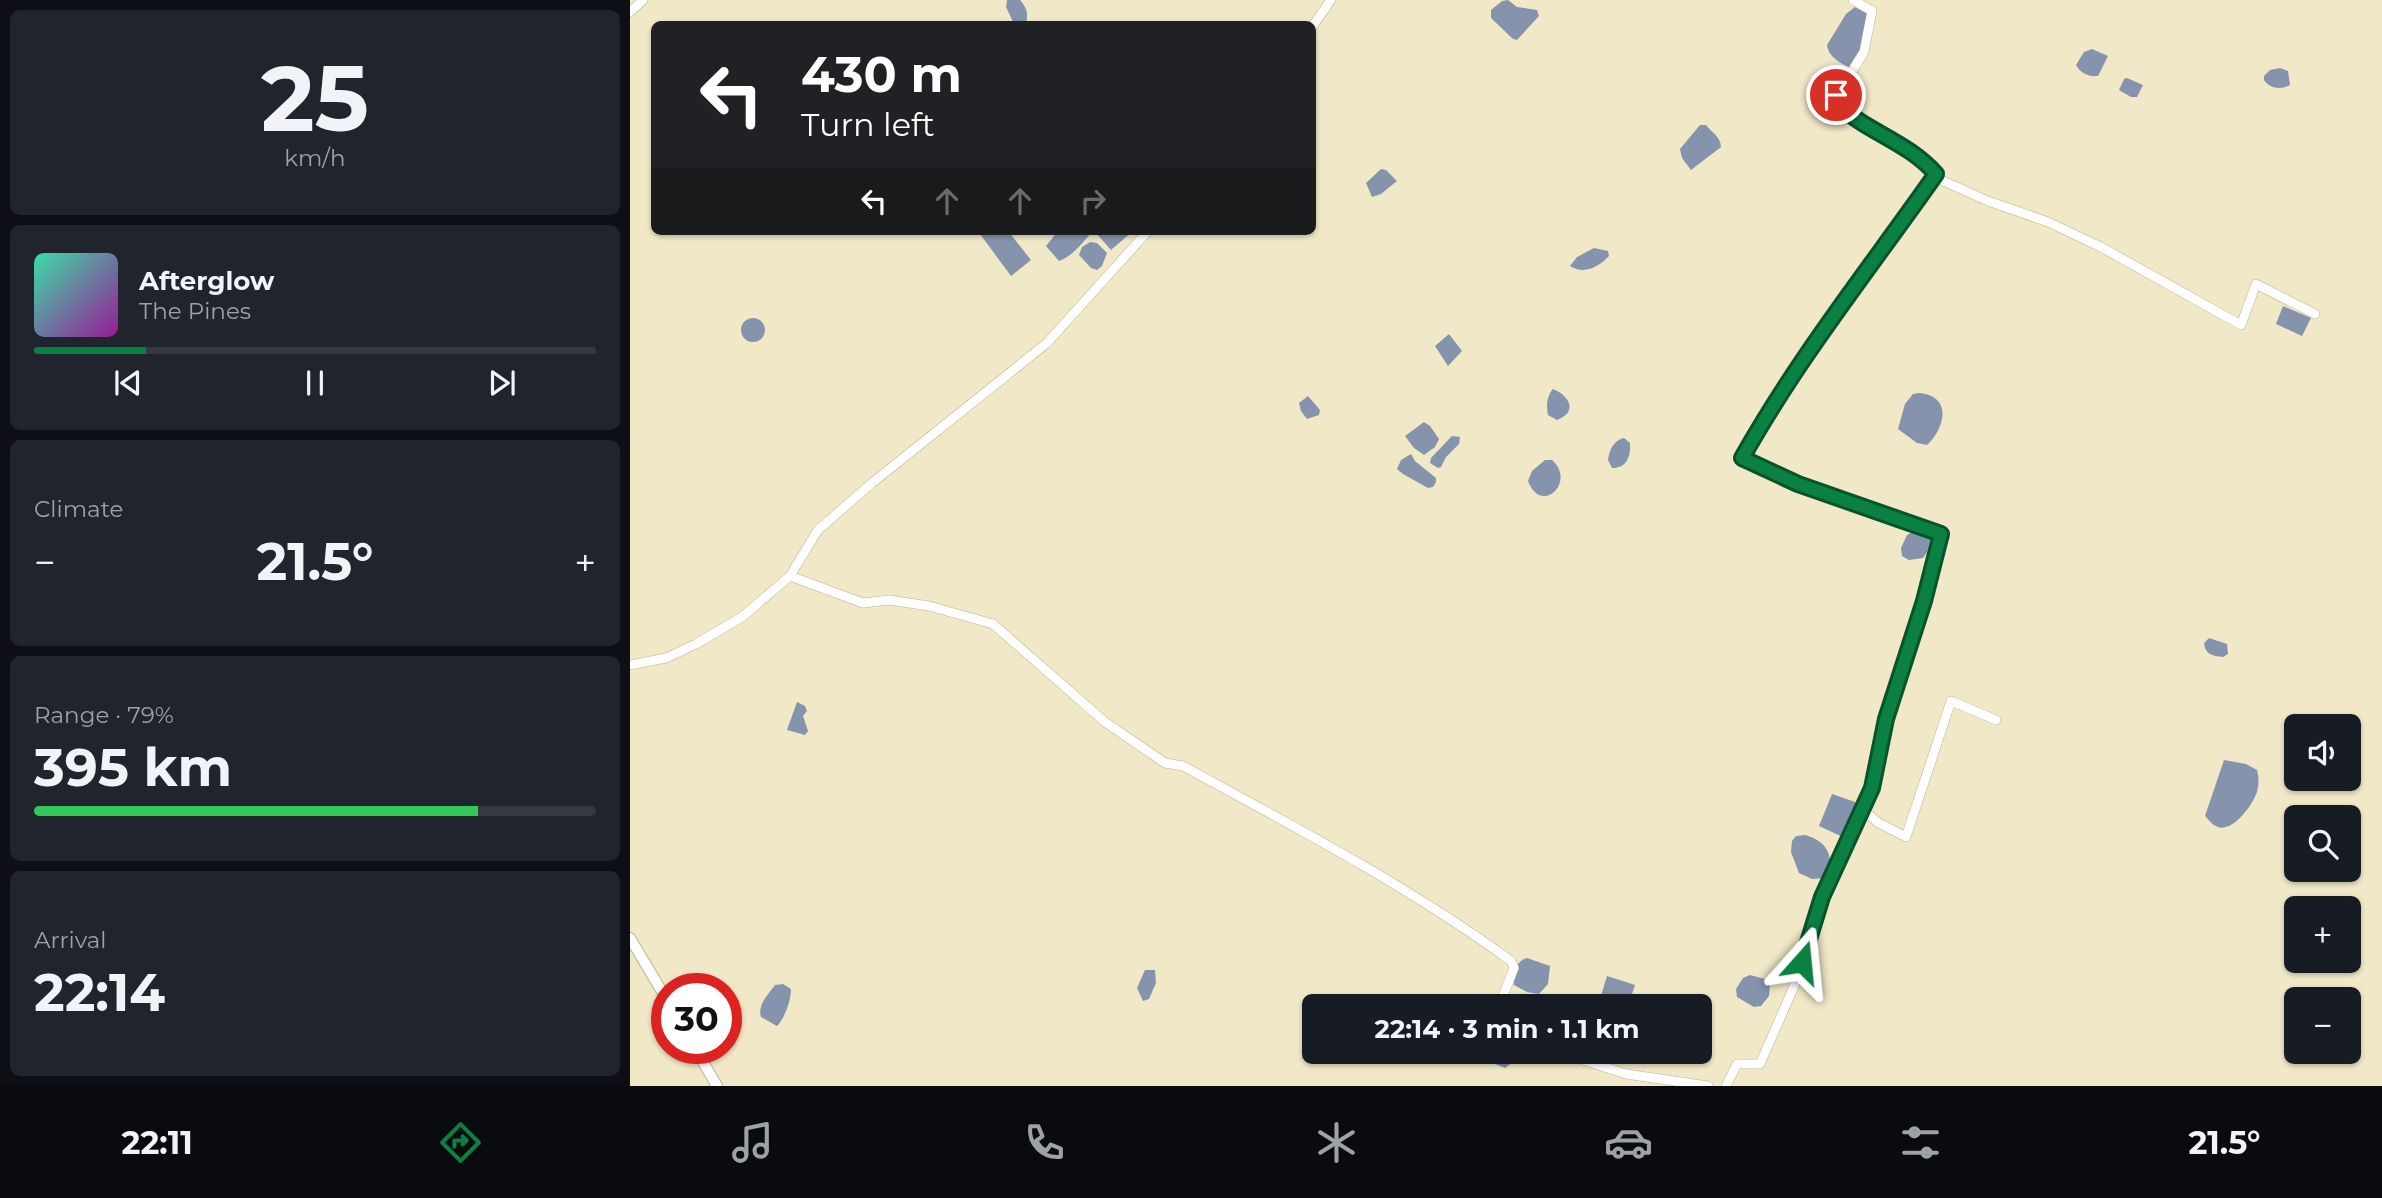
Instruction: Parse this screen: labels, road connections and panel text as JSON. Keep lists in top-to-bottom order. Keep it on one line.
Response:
{"page":{"tile":[["25","km/h"],"Climate",["Range · 79%","395 km"],["Arrival","22:14"]],"turn":["430 m","Turn left"],"song":["Afterglow","The Pines"],"heat":["−","21.5°","+"],"map_buttons":["+","−"],"limit":"30","trip":"22:14 · 3 min · 1.1 km","tabs":["22:11","21.5°"]}}
